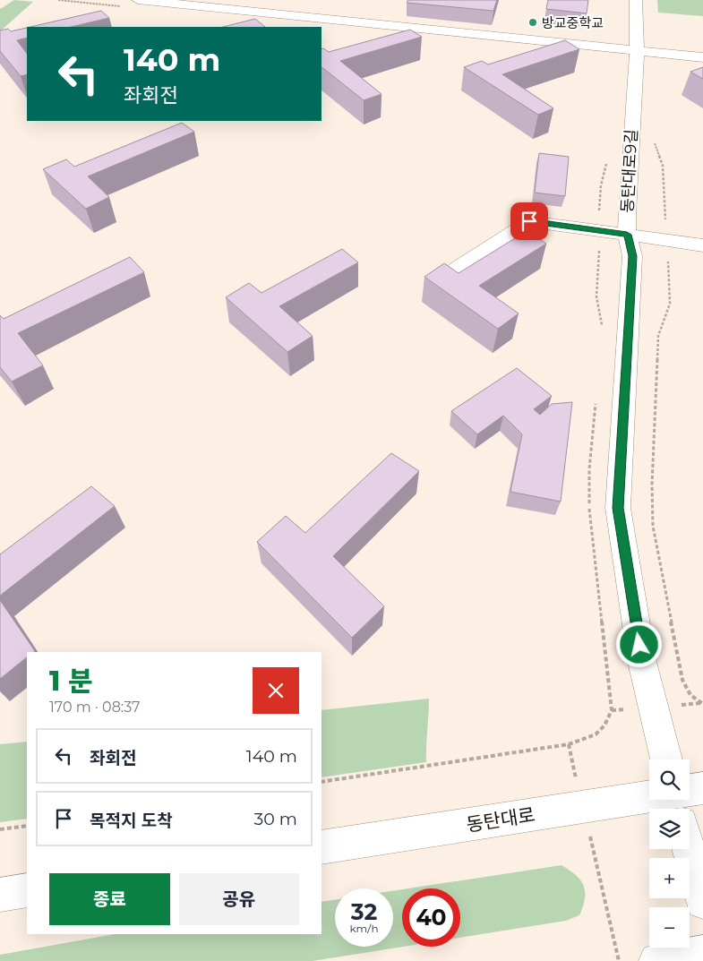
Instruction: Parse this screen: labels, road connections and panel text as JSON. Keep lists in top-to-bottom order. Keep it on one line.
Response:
{"streets":{"street":["동탄대로9길","동탄대로"]},"places":["방교중학교"],"page":{"turn":["140 m","좌회전"],"heading":["1 분","170 m · 08:37"],"list":[{"name":"좌회전","value":"140 m"},{"name":"목적지 도착","value":"30 m"}],"map_buttons":["+","−"],"buttons":["종료","공유"],"speed":"32 km/h","limit":"40"}}
